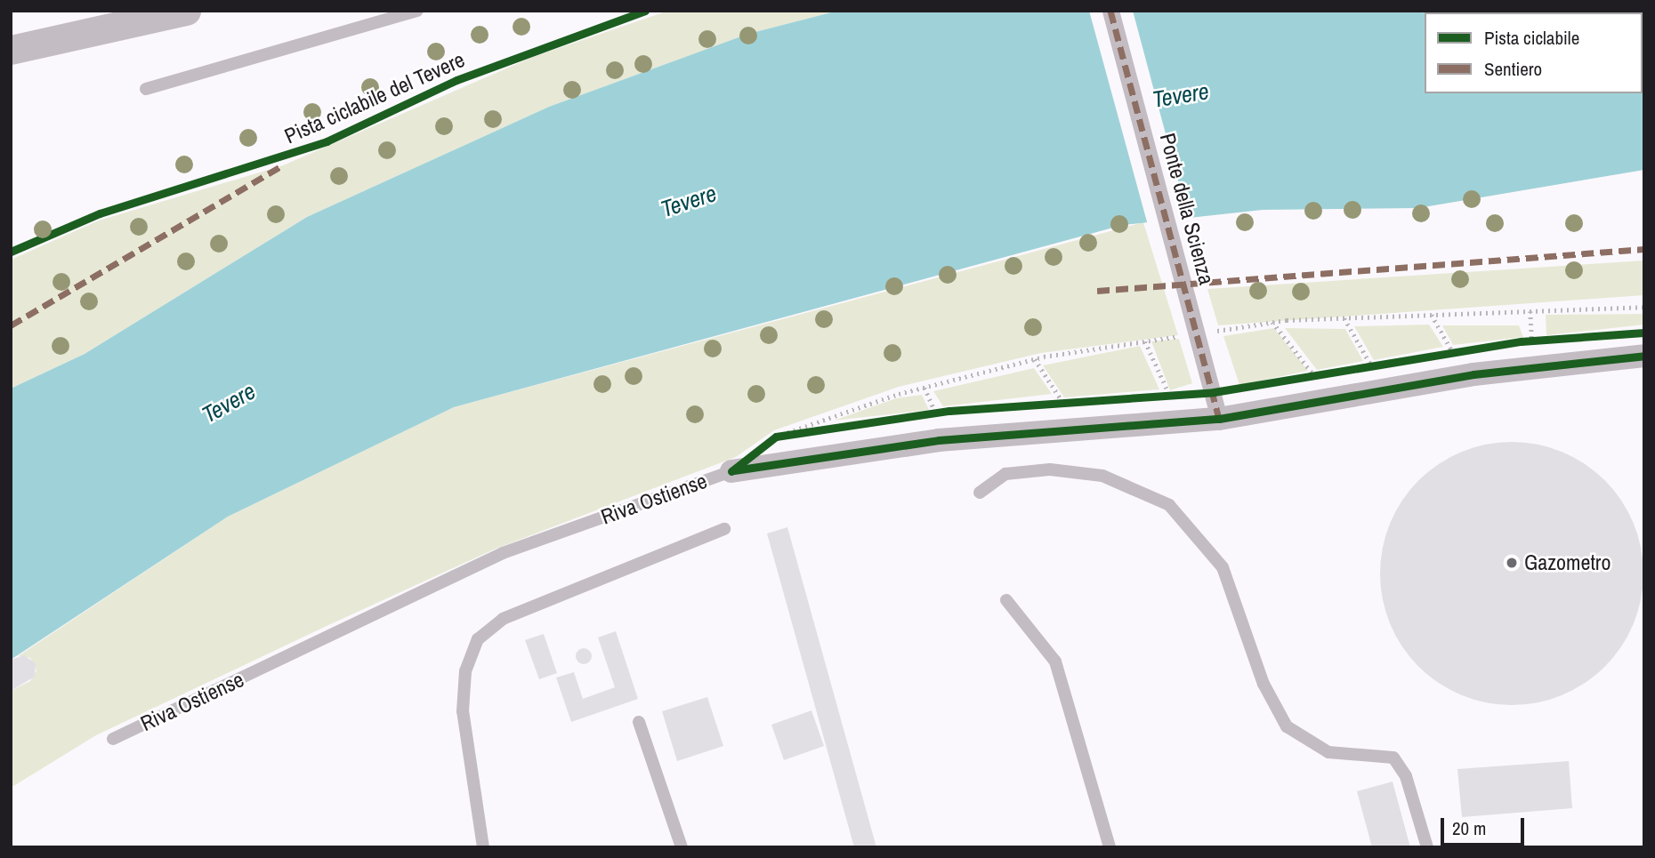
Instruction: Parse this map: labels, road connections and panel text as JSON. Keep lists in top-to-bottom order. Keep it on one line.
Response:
{"streets":{"street":["Ponte della Scienza","Riva Ostiense"],"cycle path":["Pista ciclabile del Tevere"]},"crossings":[["Ponte della Scienza","Riva Ostiense"]],"water":["Tevere"],"places":["Gazometro"],"legend":["Pista ciclabile","Sentiero"],"scale_bar":"20 m"}
